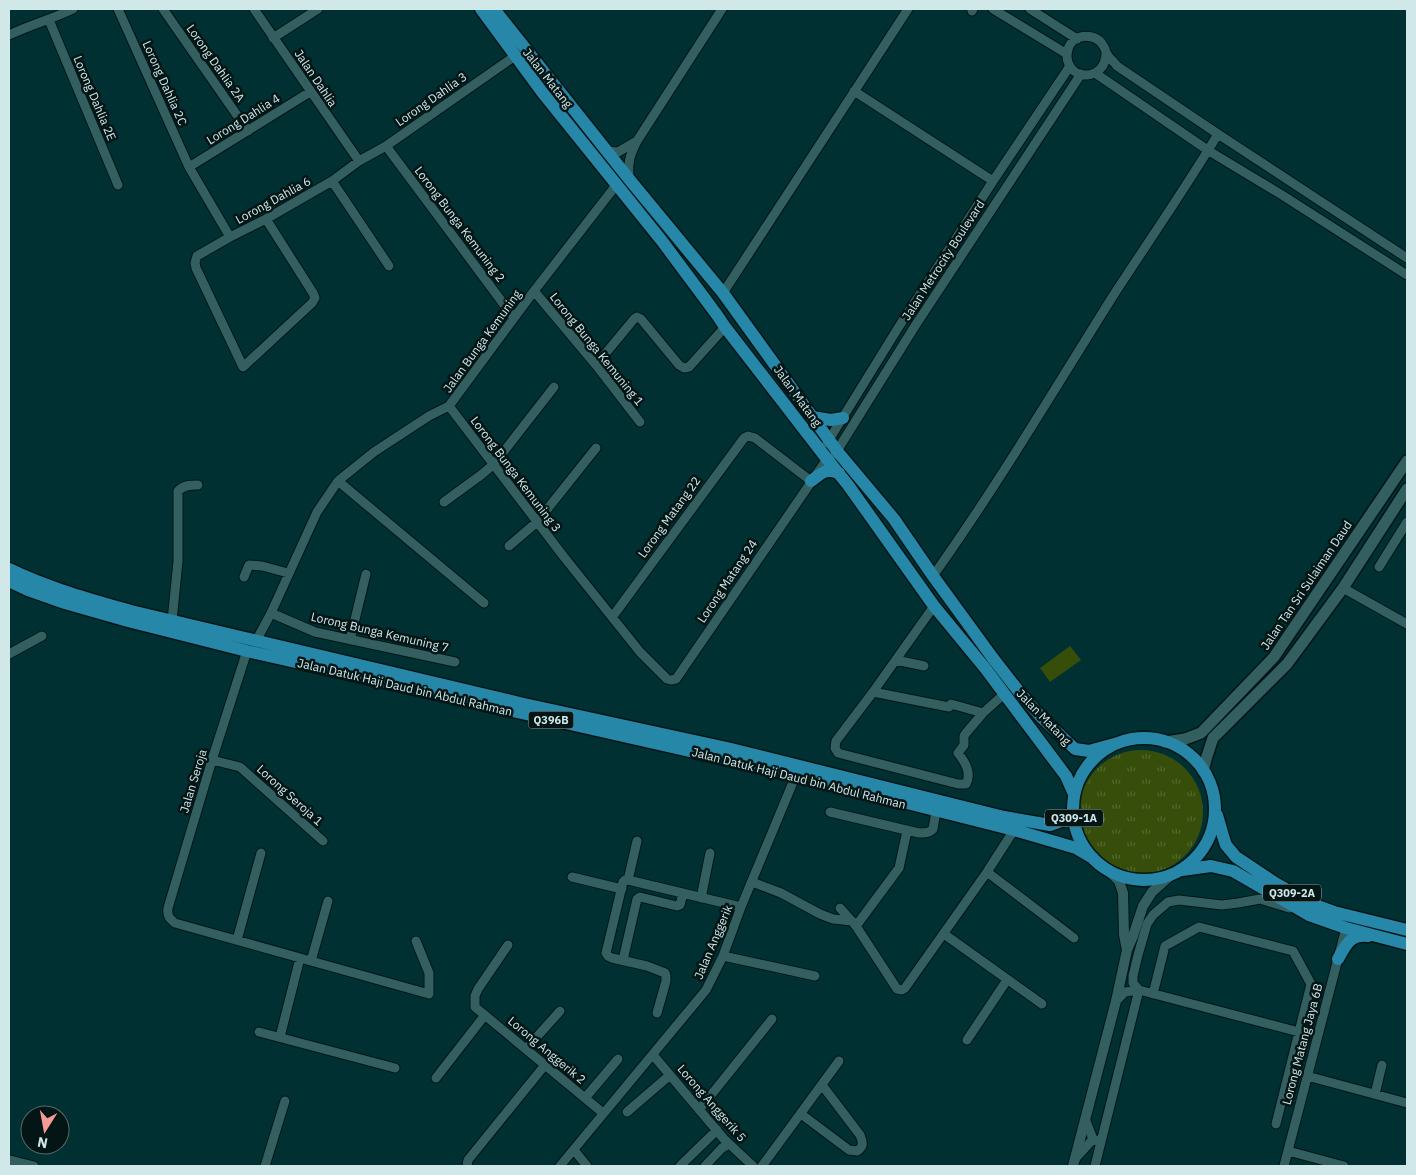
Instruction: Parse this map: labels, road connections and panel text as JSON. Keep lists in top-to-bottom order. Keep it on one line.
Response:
{"streets":{"main road":["Jalan Matang","Jalan Tan Sri Sulaiman Daud","Jalan Datuk Haji Daud bin Abdul Rahman","Q396B","Q309-1A","Q309-2A"],"street":["Lorong Dahlia 2A","Jalan Dahlia","Lorong Dahlia 2C","Lorong Dahlia 2E","Lorong Dahlia 3","Lorong Dahlia 4","Lorong Dahlia 6","Lorong Bunga Kemuning 2","Jalan Metrocity Boulevard","Jalan Bunga Kemuning","Lorong Bunga Kemuning 1","Lorong Bunga Kemuning 3","Lorong Matang 22","Lorong Matang 24","Lorong Bunga Kemuning 7","Jalan Seroja","Lorong Seroja 1","Jalan Anggerik","Lorong Matang Jaya 6B","Lorong Anggerik 2","Lorong Anggerik 5"]},"crossings":[["Lorong Dahlia 2A","Lorong Dahlia 4"],["Jalan Dahlia","Lorong Dahlia 3"],["Jalan Dahlia","Lorong Dahlia 4"],["Jalan Dahlia","Lorong Dahlia 6"],["Jalan Matang","Lorong Dahlia 3"],["Jalan Matang","Jalan Metrocity Boulevard"],["Jalan Matang","Jalan Bunga Kemuning"],["Jalan Matang","Lorong Matang 24"],["Jalan Matang","Jalan Tan Sri Sulaiman Daud"],["Jalan Matang","Jalan Datuk Haji Daud bin Abdul Rahman"],["Jalan Matang","Q309-1A"],["Jalan Matang","Q309-2A"],["Lorong Dahlia 2C","Lorong Dahlia 4"],["Lorong Dahlia 2C","Lorong Dahlia 6"],["Lorong Dahlia 3","Lorong Dahlia 6"],["Lorong Dahlia 3","Lorong Bunga Kemuning 2"],["Lorong Bunga Kemuning 2","Jalan Bunga Kemuning"],["Jalan Metrocity Boulevard","Lorong Matang 24"],["Jalan Bunga Kemuning","Lorong Bunga Kemuning 1"],["Jalan Bunga Kemuning","Lorong Bunga Kemuning 3"],["Jalan Bunga Kemuning","Lorong Bunga Kemuning 7"],["Jalan Bunga Kemuning","Jalan Datuk Haji Daud bin Abdul Rahman"],["Lorong Bunga Kemuning 3","Lorong Matang 22"],["Lorong Bunga Kemuning 3","Lorong Matang 24"],["Lorong Matang 22","Lorong Matang 24"],["Jalan Tan Sri Sulaiman Daud","Jalan Datuk Haji Daud bin Abdul Rahman"],["Jalan Tan Sri Sulaiman Daud","Q309-1A"],["Jalan Tan Sri Sulaiman Daud","Q309-2A"],["Jalan Datuk Haji Daud bin Abdul Rahman","Jalan Seroja"],["Jalan Datuk Haji Daud bin Abdul Rahman","Q309-1A"],["Jalan Datuk Haji Daud bin Abdul Rahman","Q309-2A"],["Jalan Datuk Haji Daud bin Abdul Rahman","Jalan Anggerik"],["Jalan Seroja","Lorong Seroja 1"],["Q309-1A","Q309-2A"],["Jalan Anggerik","Lorong Anggerik 2"],["Jalan Anggerik","Lorong Anggerik 5"]],"north":"bottom"}
